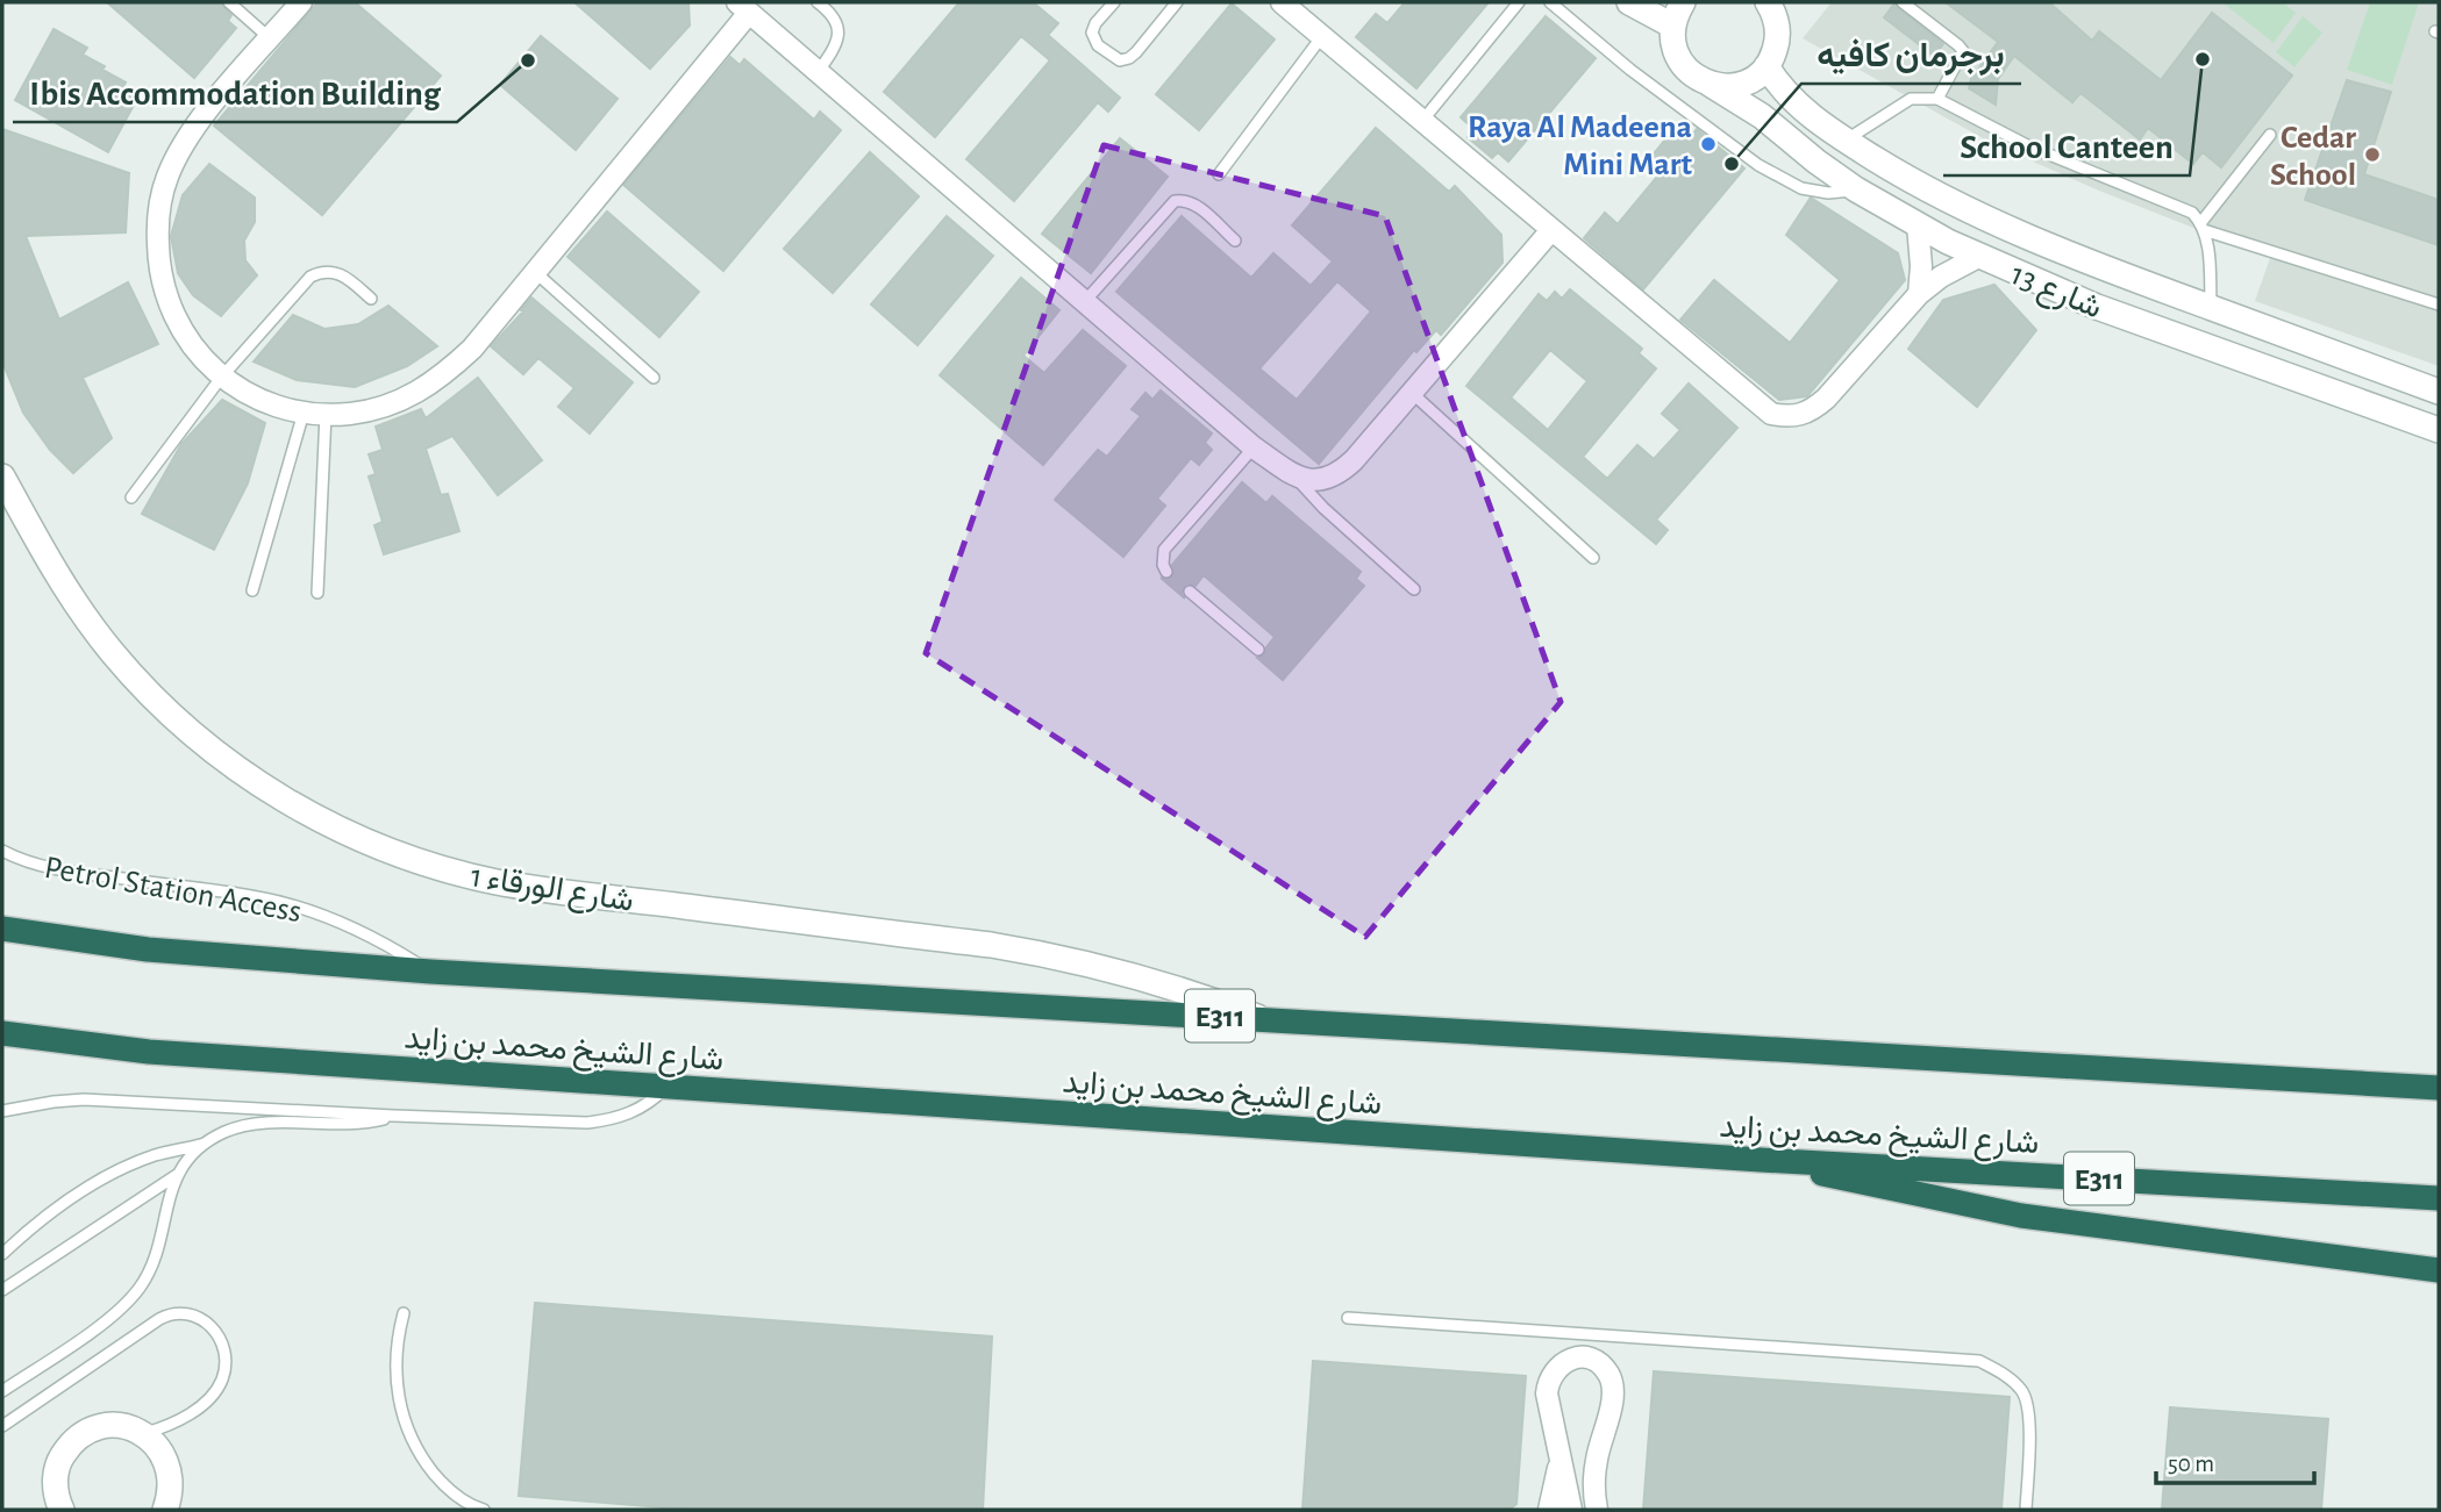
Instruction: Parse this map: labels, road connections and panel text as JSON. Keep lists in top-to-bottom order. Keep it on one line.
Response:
{"streets":{"highway":["E311","شارع الشيخ محمد بن زايد"],"street":["شارع 13","شارع الورقاء 1"],"lane":["Petrol Station Access"]},"crossings":[["شارع الورقاء 1","شارع الشيخ محمد بن زايد"],["Petrol Station Access","شارع الشيخ محمد بن زايد"]],"places":["School Canteen","Ibis Accommodation Building","Raya Al Madeena Mini Mart","Cedar School","برجرمان كافيه"],"scale_bar":"50 m"}
